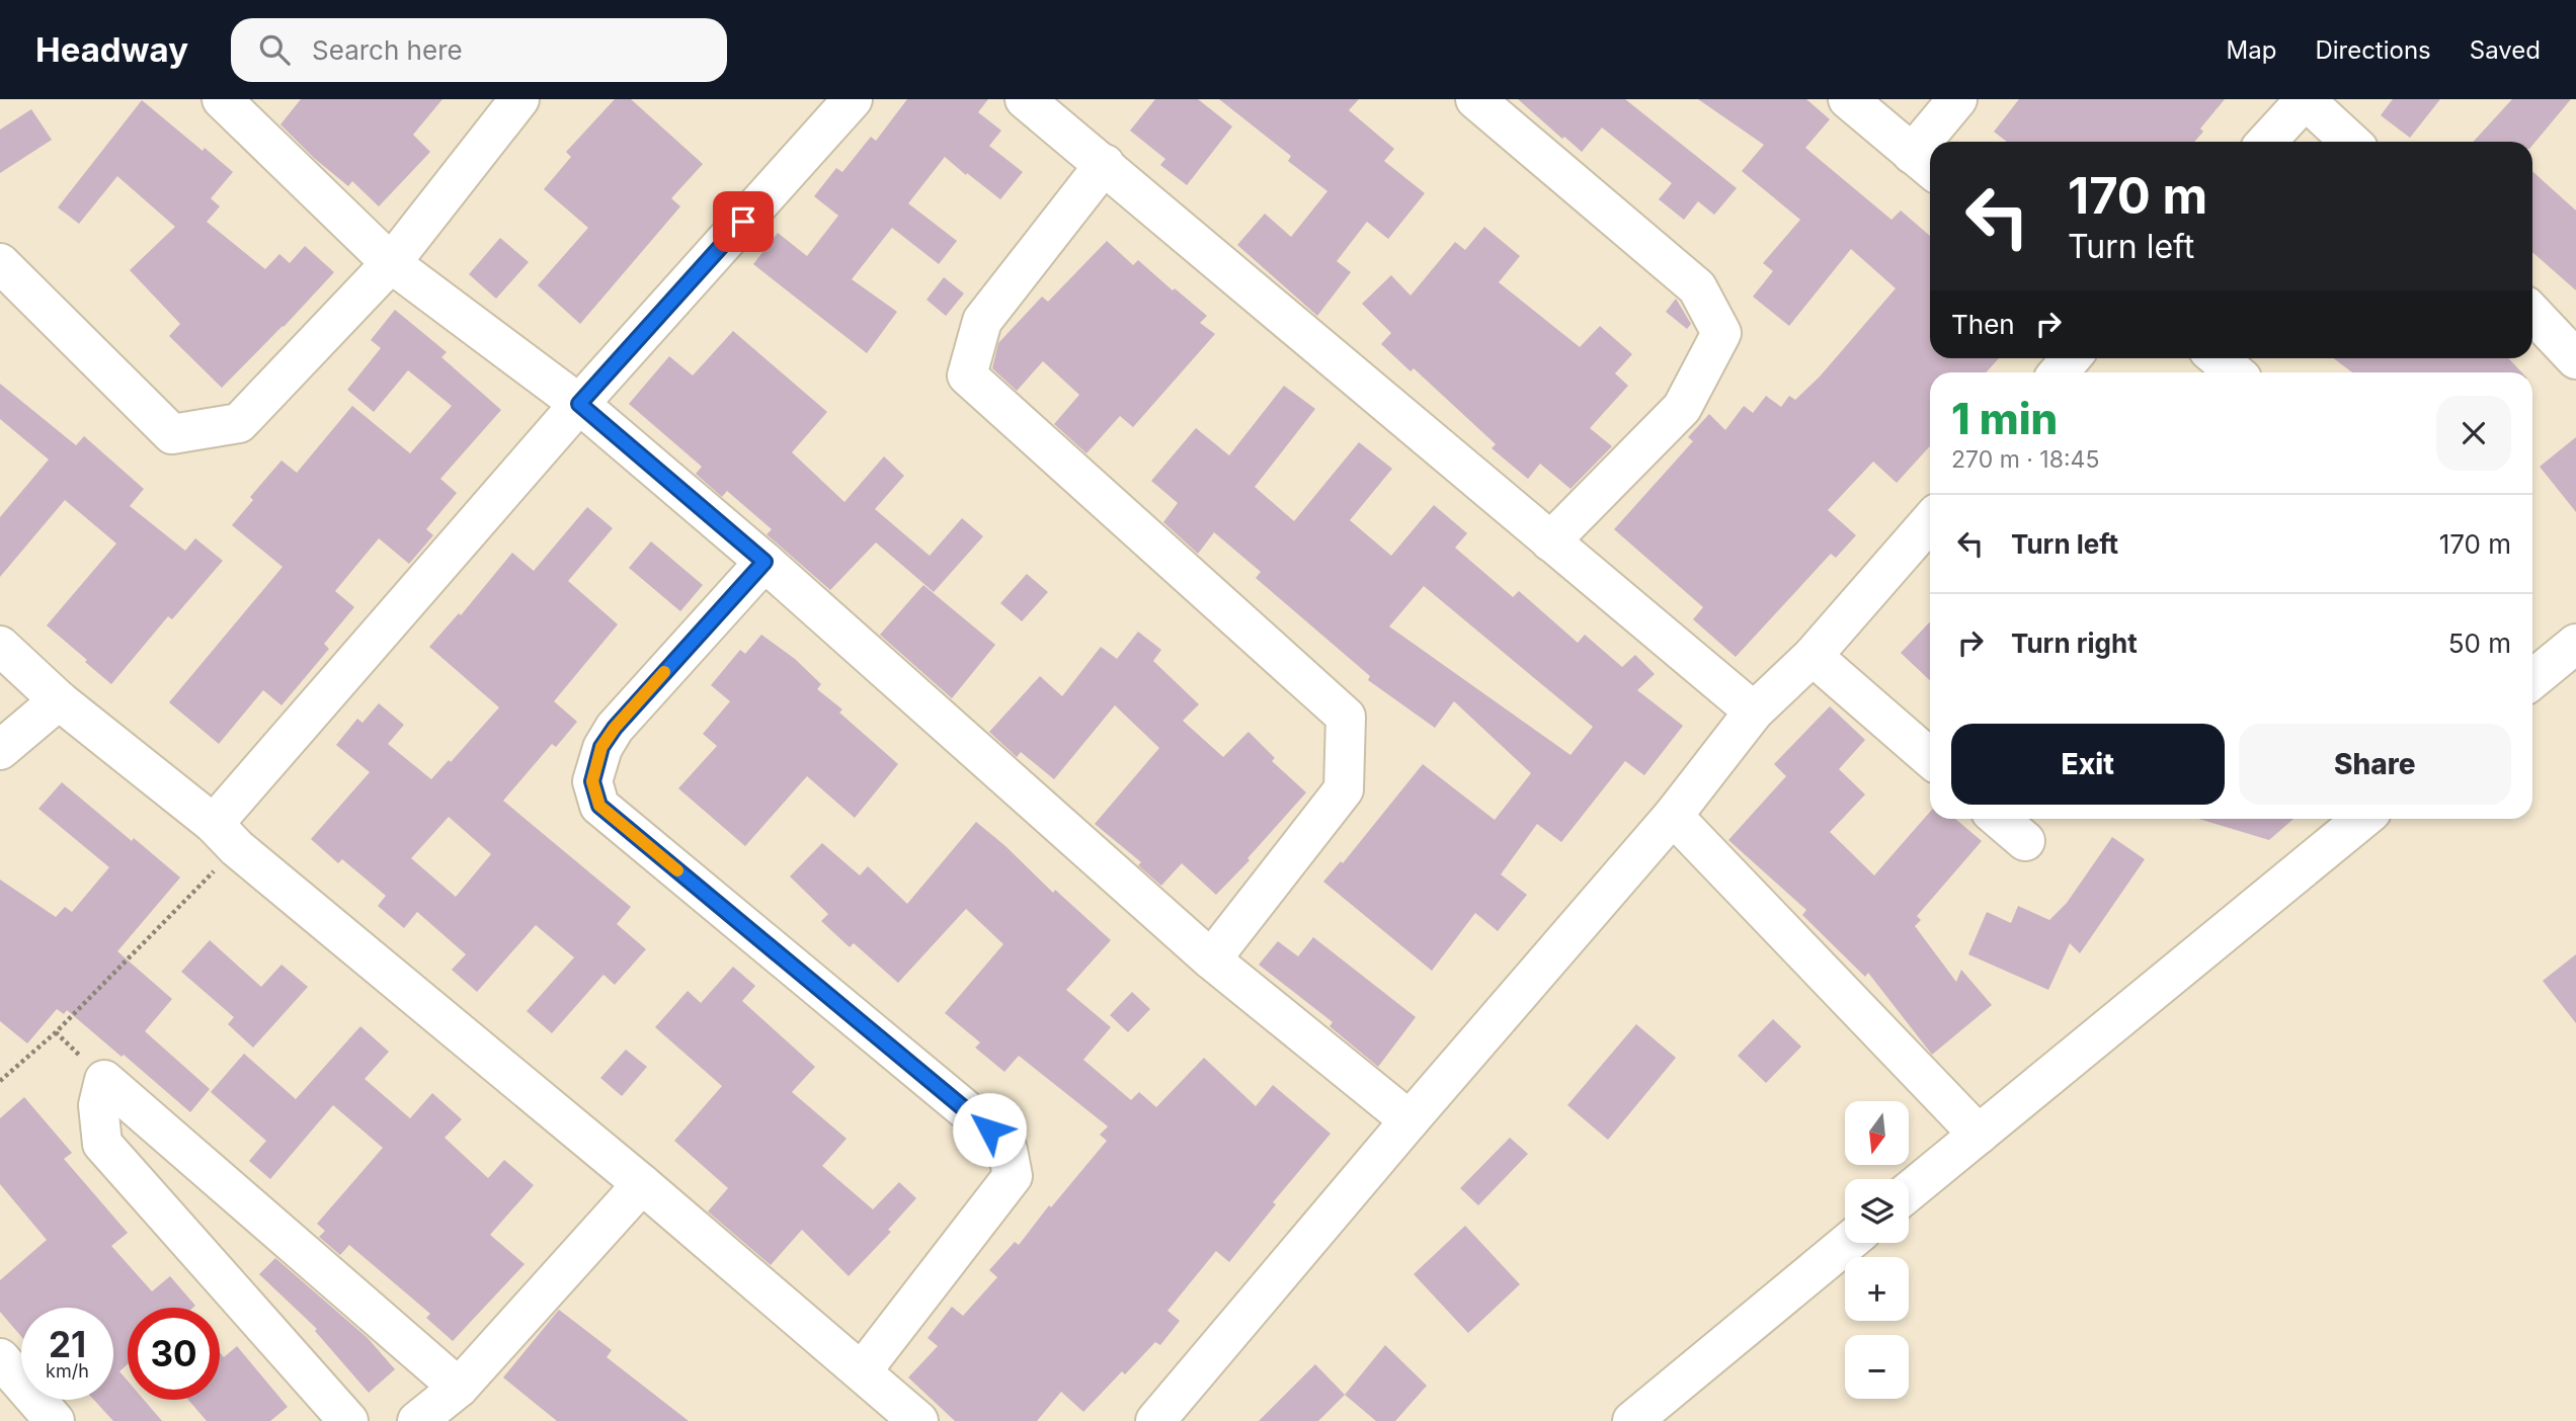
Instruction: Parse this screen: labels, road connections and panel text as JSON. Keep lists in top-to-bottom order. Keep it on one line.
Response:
{"north":"bottom","page":{"header":"Headway","search":"Search here","nav":["Map","Directions","Saved"],"turn":["170 m","Turn left"],"then":"Then","heading":["1 min","270 m · 18:45"],"list":[{"name":"Turn left","value":"170 m"},{"name":"Turn right","value":"50 m"}],"buttons":["Exit","Share"],"map_buttons":["+","−"],"speed":"21 km/h","limit":"30"}}
